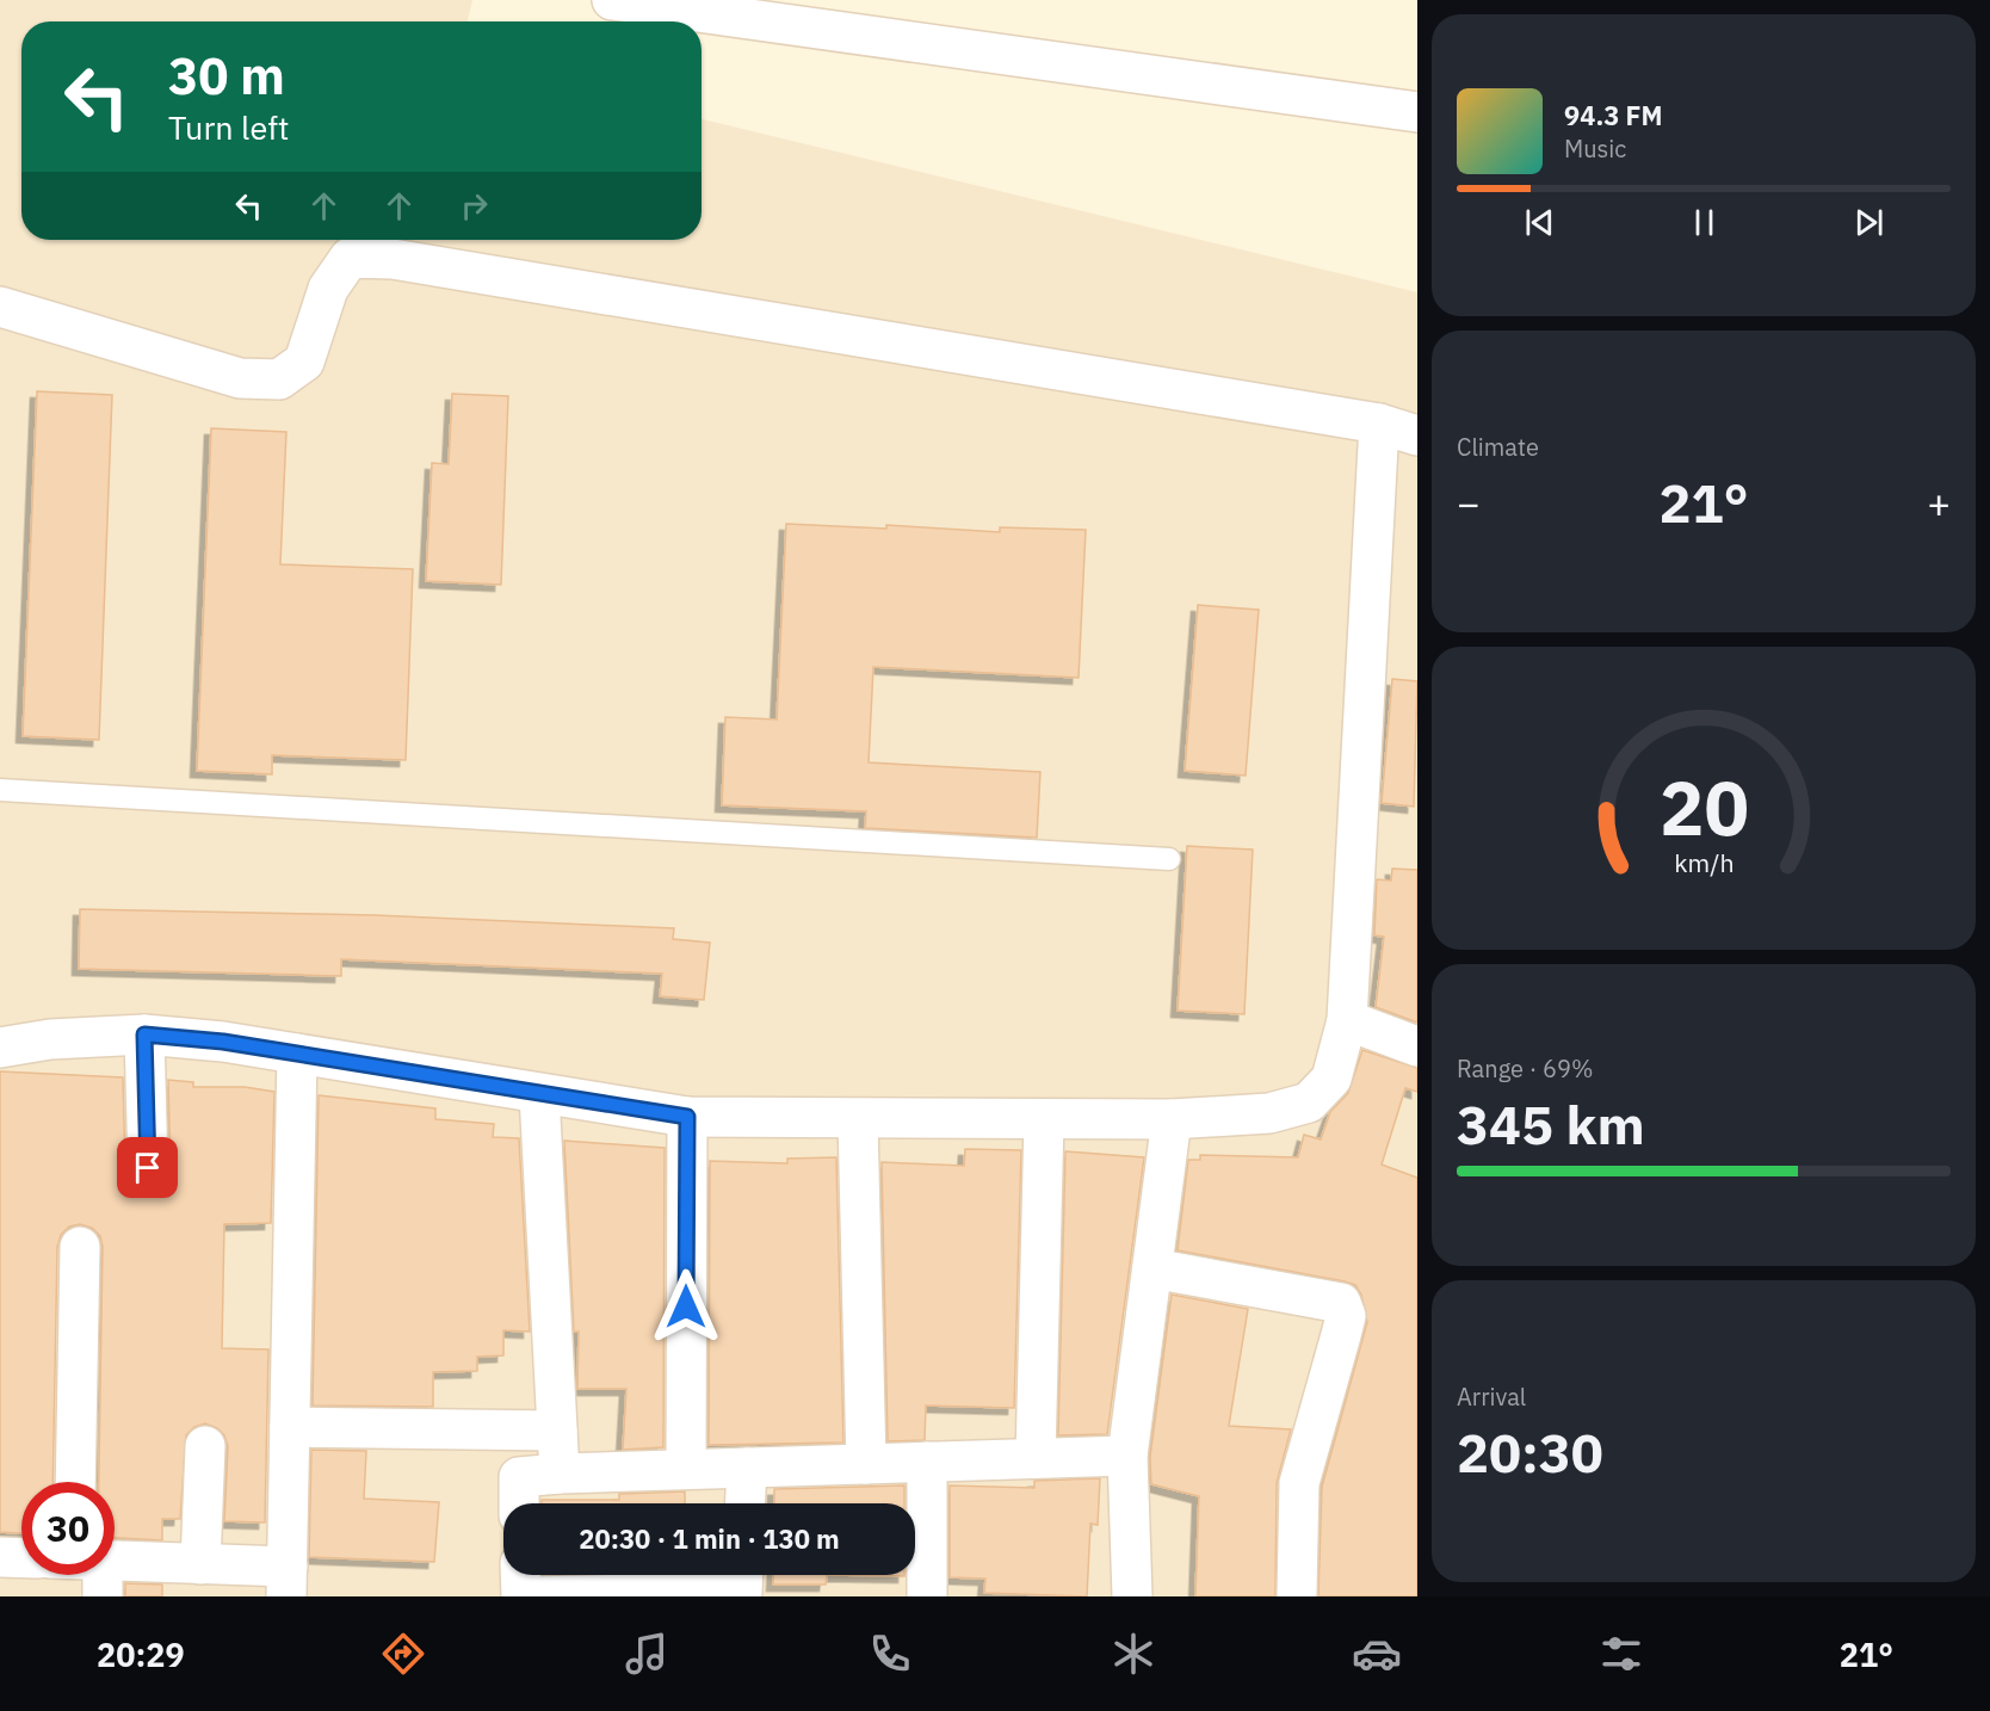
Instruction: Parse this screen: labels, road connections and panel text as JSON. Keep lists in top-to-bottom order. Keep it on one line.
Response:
{"page":{"turn":["30 m","Turn left"],"song":["94.3 FM","Music"],"tile":["Climate",["Range · 69%","345 km"],["Arrival","20:30"]],"heat":["−","21°","+"],"limit":"30","trip":"20:30 · 1 min · 130 m","tabs":["20:29","21°"],"gauge":["20","km/h"]}}
